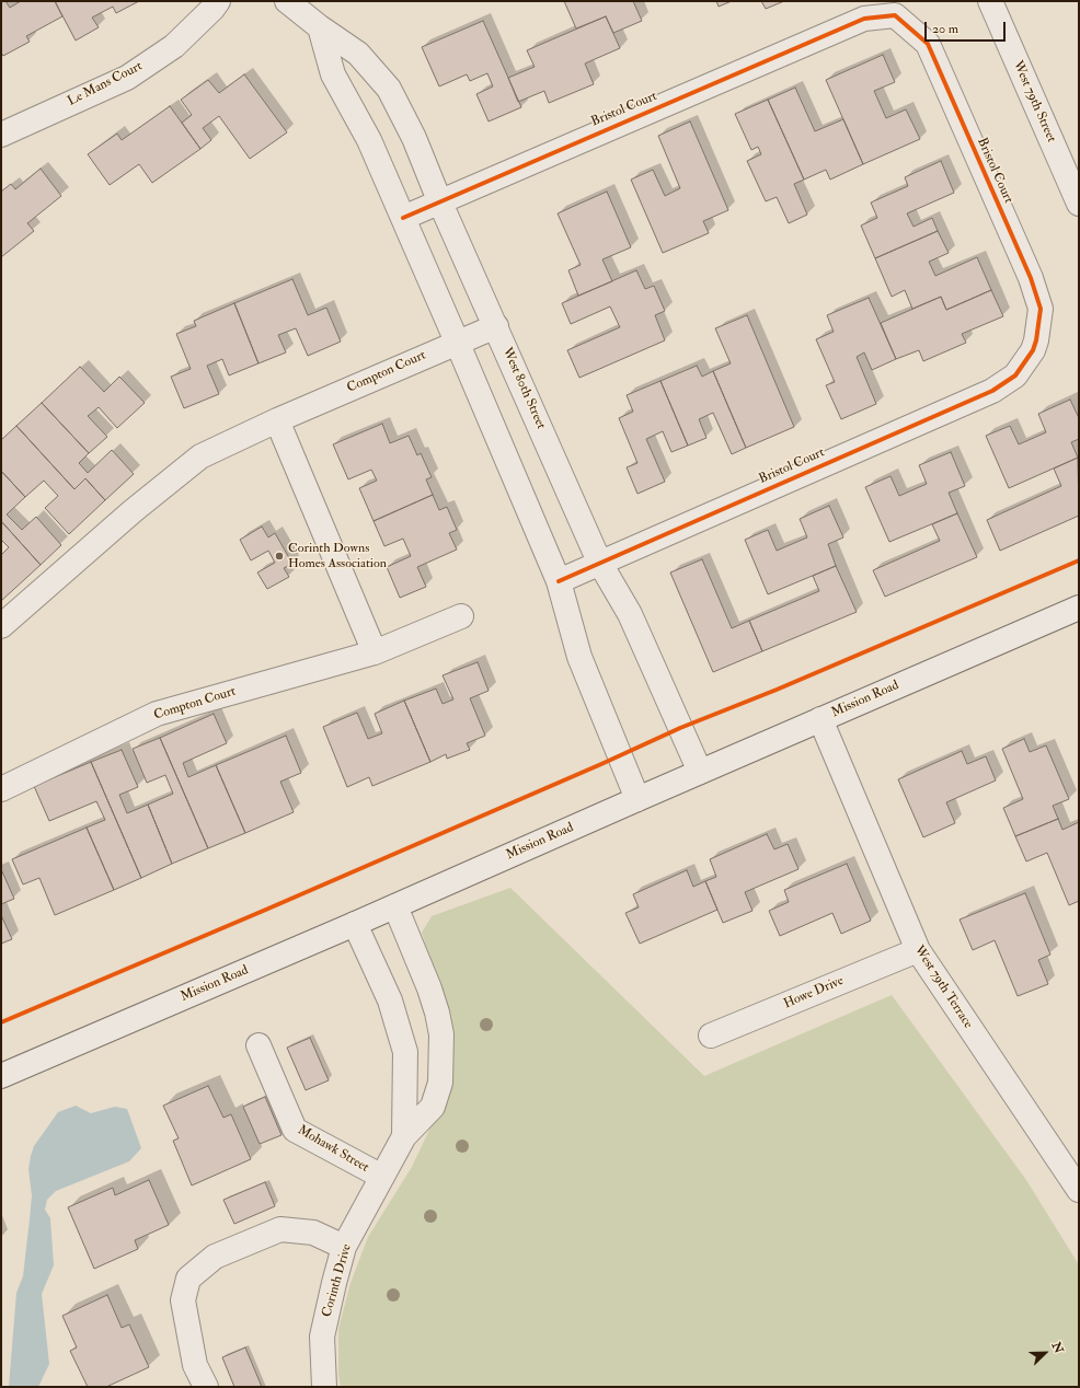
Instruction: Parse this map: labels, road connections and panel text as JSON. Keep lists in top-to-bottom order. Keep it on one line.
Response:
{"streets":{"street":["Le Mans Court","West 79th Street","Bristol Court","Compton Court","West 80th Street","Mission Road","West 79th Terrace","Howe Drive","Mohawk Street","Corinth Drive"]},"crossings":[["Bristol Court","West 80th Street"],["Compton Court","West 80th Street"],["West 80th Street","Mission Road"],["Mission Road","West 79th Terrace"],["Mission Road","Corinth Drive"],["West 79th Terrace","Howe Drive"],["Mohawk Street","Corinth Drive"]],"places":["Corinth Downs Homes Association"],"scale_bar":"20 m","north":"top right"}
